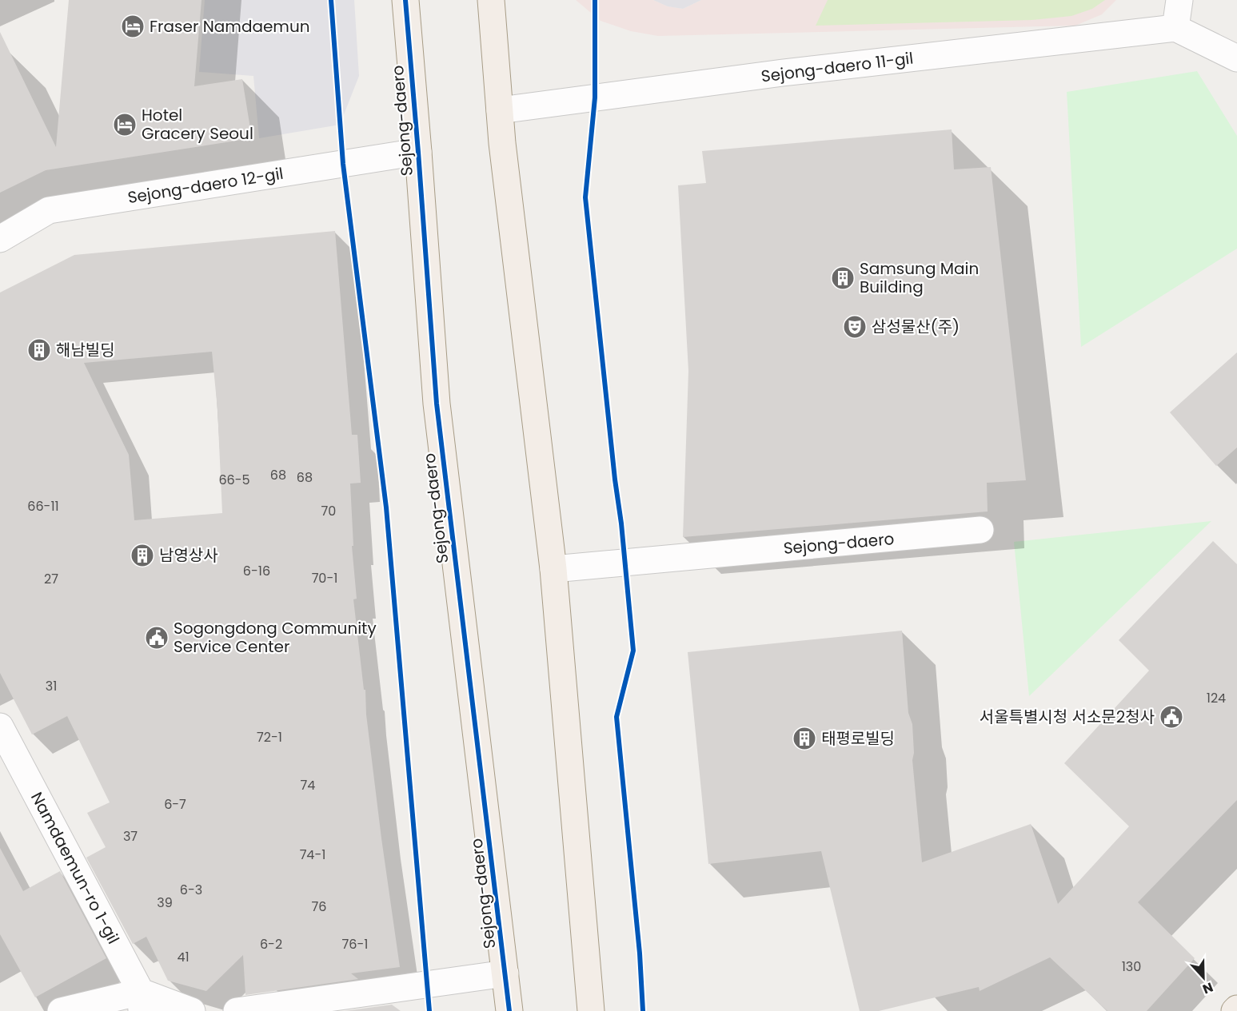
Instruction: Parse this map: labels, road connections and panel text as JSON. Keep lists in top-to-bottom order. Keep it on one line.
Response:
{"streets":{"main road":["Sejong-daero"],"street":["Sejong-daero 11-gil","Sejong-daero 12-gil","Namdaemun-ro 1-gil"]},"crossings":[["Sejong-daero","Sejong-daero 12-gil"]],"places":{"hotel":["Fraser Namdaemun","Hotel Gracery Seoul"],"building":["Samsung Main Building","해남빌딩","남영상사","태평로빌딩"],"theatre":["삼성물산(주)"],"public building":["Sogongdong Community Service Center","서울특별시청 서소문2청사"]},"house_numbers":["68","68","66-5","66-11","70","6-16","70-1","27","31","124","72-1","74","6-7","37","74-1","6-3","39","76","6-2","76-1","41","130"],"north":"bottom"}
